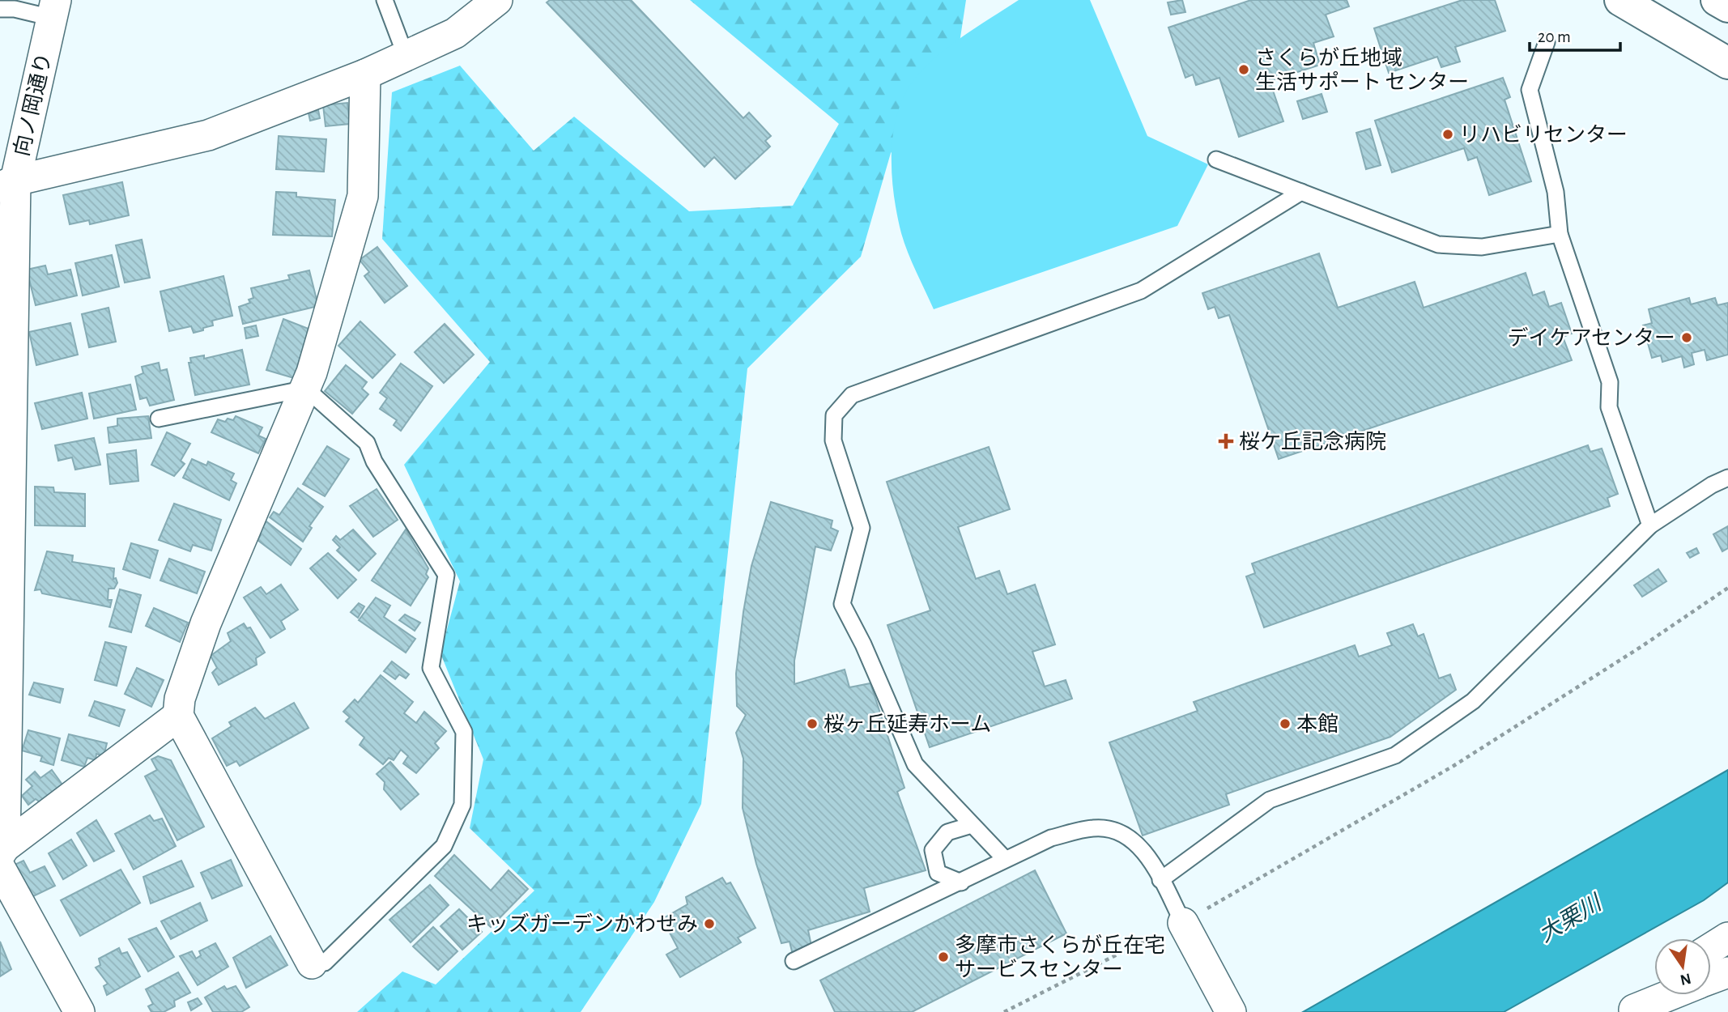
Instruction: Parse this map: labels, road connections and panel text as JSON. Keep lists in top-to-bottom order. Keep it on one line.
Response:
{"streets":{"street":["向ノ岡通り"]},"water":["大栗川"],"places":{"other":["さくらが丘地域 生活サポート センター","リハビリセンター","デイケアセンター","桜ヶ丘延寿ホーム","本館","キッズガーデンかわせみ","多摩市さくらが丘在宅 サービスセンター"],"health":["桜ケ丘記念病院"]},"scale_bar":"20 m","north":"bottom"}
